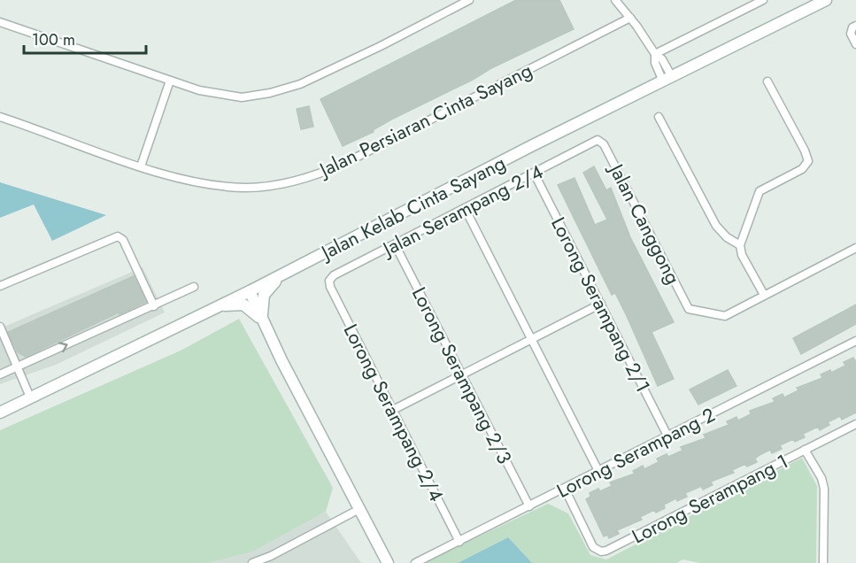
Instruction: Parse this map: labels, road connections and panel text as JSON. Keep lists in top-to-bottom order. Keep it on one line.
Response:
{"streets":{"main road":["Jalan Kelab Cinta Sayang"],"street":["Jalan Persiaran Cinta Sayang","Jalan Serampang 2/4","Jalan Canggong","Lorong Serampang 2/1","Lorong Serampang 2/3","Lorong Serampang 2/4","Lorong Serampang 2","Lorong Serampang 1"]},"crossings":[["Jalan Serampang 2/4","Jalan Canggong"],["Jalan Serampang 2/4","Lorong Serampang 2/1"],["Jalan Serampang 2/4","Lorong Serampang 2/3"],["Jalan Serampang 2/4","Lorong Serampang 2/4"],["Lorong Serampang 2/1","Lorong Serampang 2"],["Lorong Serampang 2/3","Lorong Serampang 2"],["Lorong Serampang 2/4","Lorong Serampang 2"],["Lorong Serampang 2","Lorong Serampang 1"]],"scale_bar":"100 m"}
